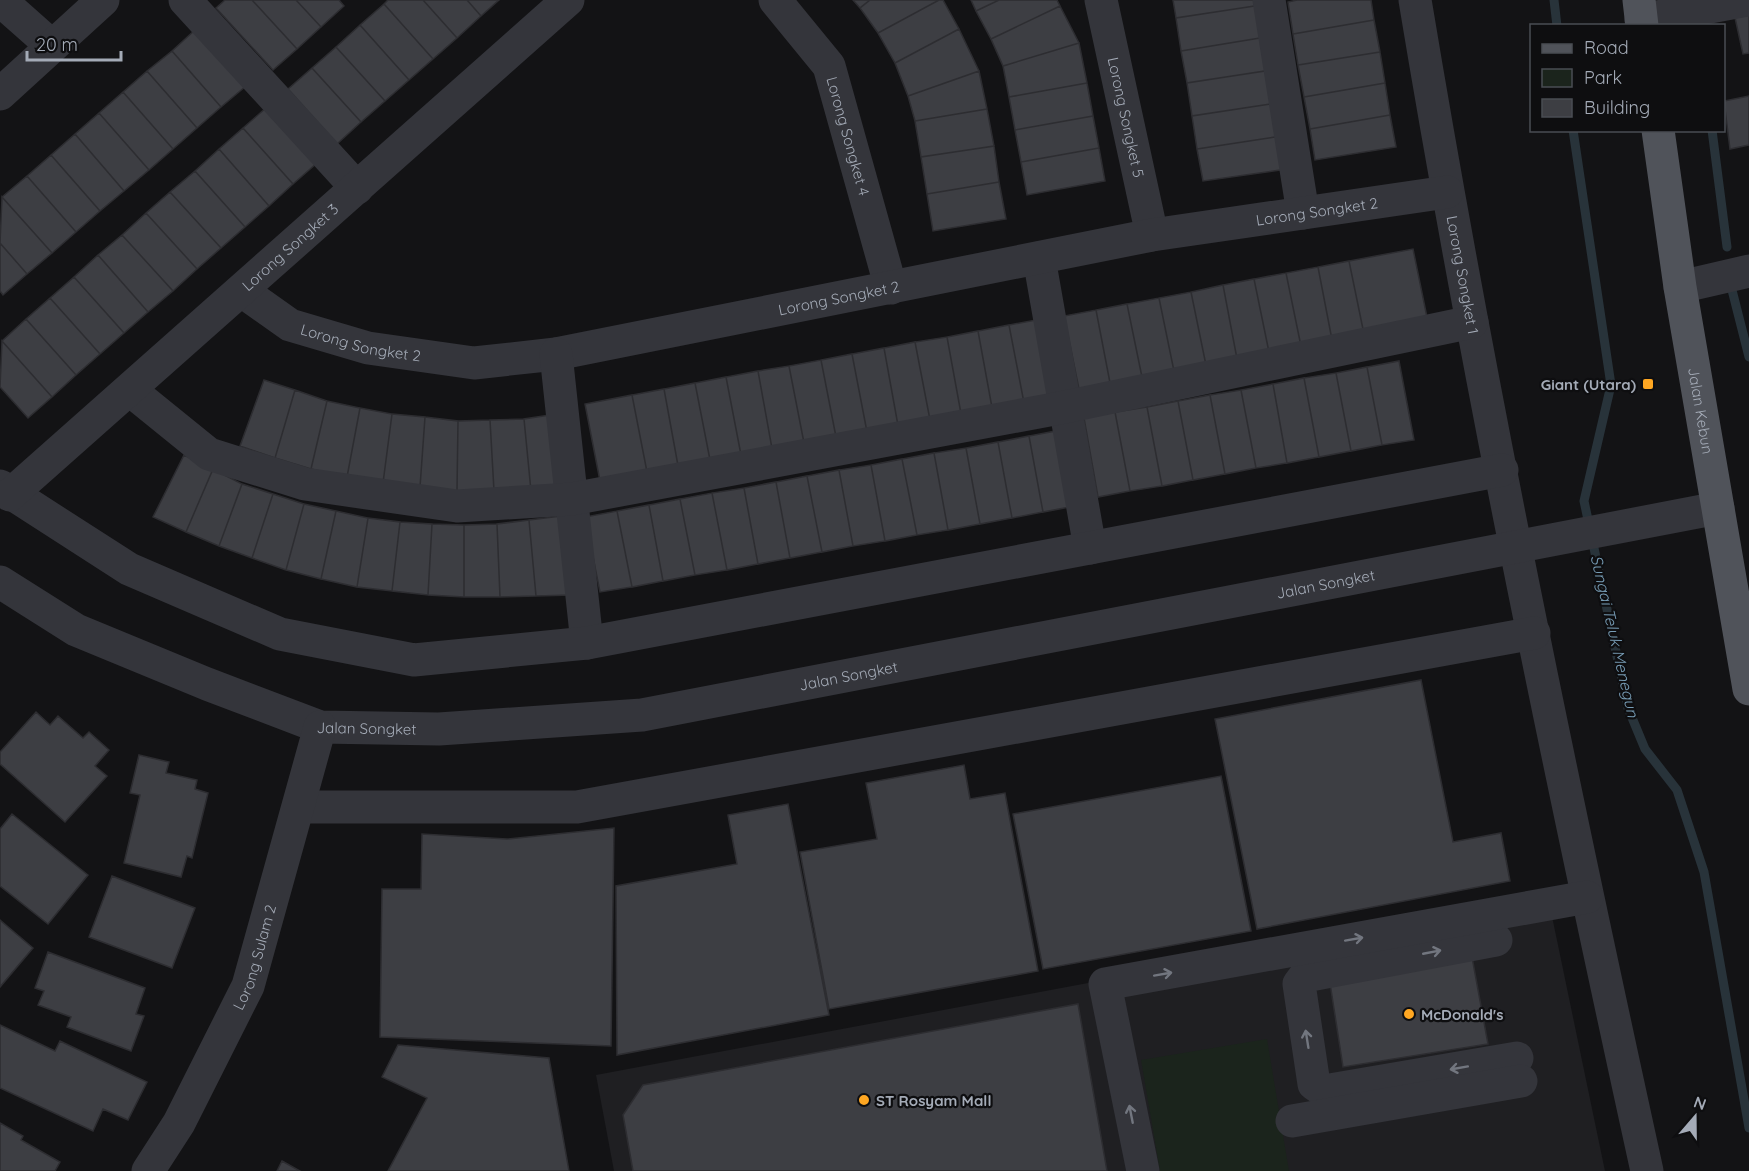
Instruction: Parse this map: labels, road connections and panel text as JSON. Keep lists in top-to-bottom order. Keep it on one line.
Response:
{"streets":{"main road":["Jalan Kebun"],"street":["Lorong Songket 5","Lorong Songket 4","Lorong Songket 2","Lorong Songket 3","Lorong Songket 1","Jalan Songket","Lorong Sulam 2"]},"crossings":[["Lorong Songket 5","Lorong Songket 2"],["Lorong Songket 4","Lorong Songket 2"],["Lorong Songket 2","Lorong Songket 3"],["Lorong Songket 2","Lorong Songket 1"],["Lorong Songket 1","Jalan Songket"],["Jalan Kebun","Jalan Songket"],["Jalan Songket","Lorong Sulam 2"]],"water":["Sungai Teluk Menegun"],"places":{"transit":["Giant (Utara)"],"other":["McDonald's","ST Rosyam Mall"]},"legend":["Road","Park","Building"],"scale_bar":"20 m","north":"top"}
